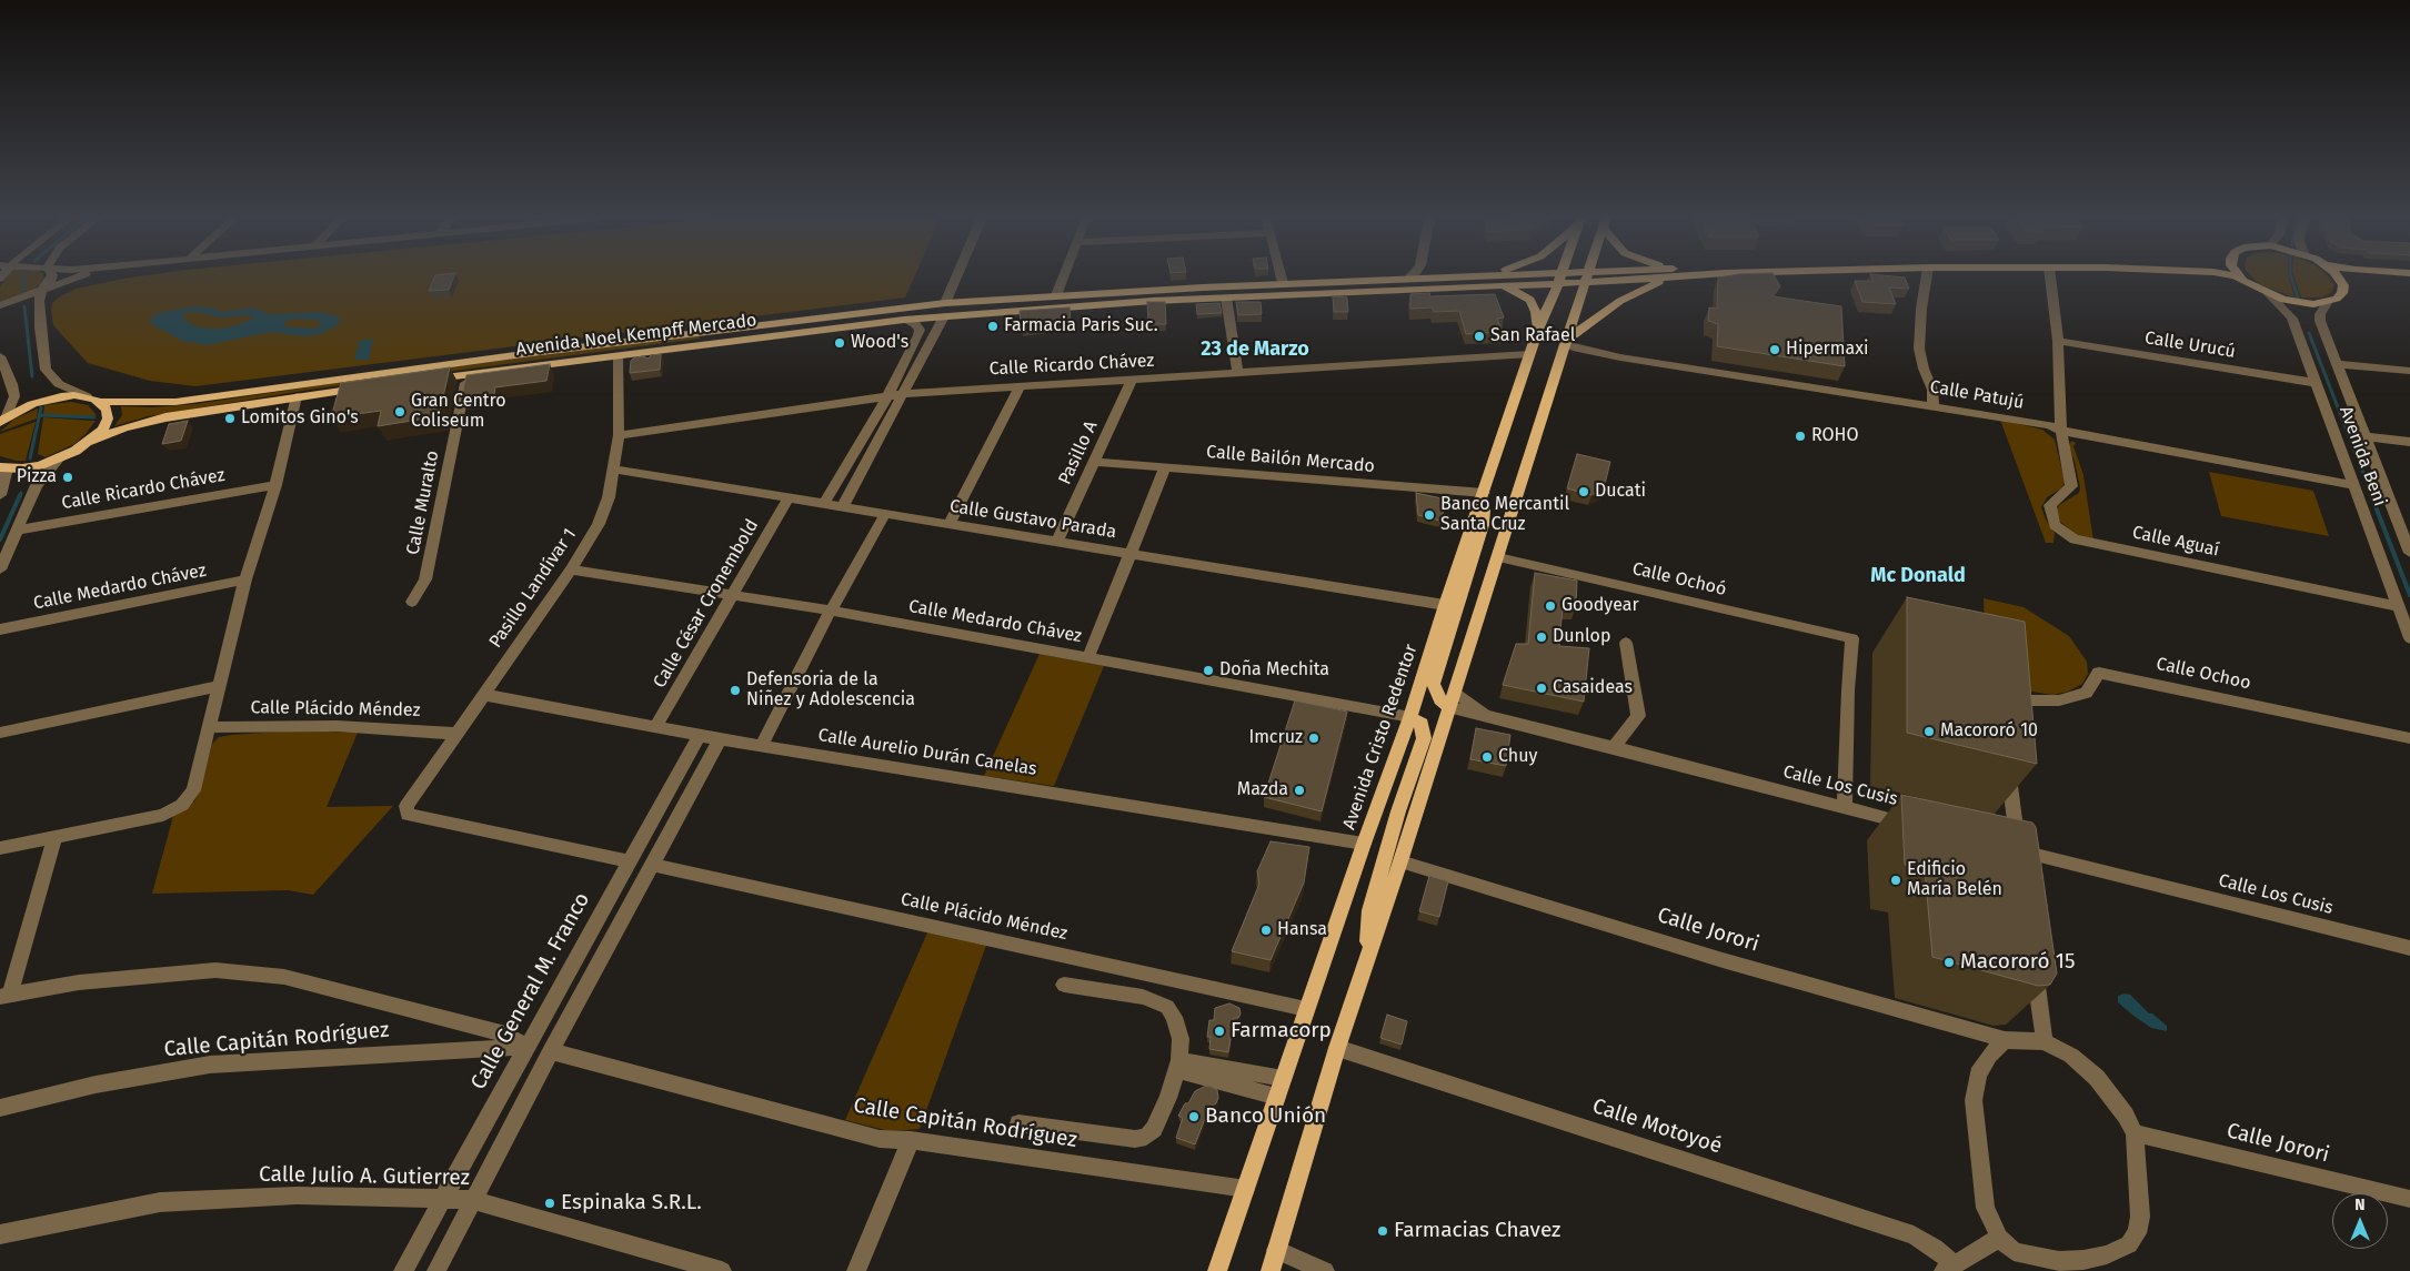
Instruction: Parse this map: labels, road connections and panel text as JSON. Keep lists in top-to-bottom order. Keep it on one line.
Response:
{"streets":{"main road":["Avenida Noel Kempff Mercado","Avenida Cristo Redentor"],"street":["Calle Urucú","Calle Ricardo Chávez","Calle Patujú","Pasillo A","Avenida Beni","Calle Bailón Mercado","Calle Muralto","Calle Gustavo Parada","Calle Aguaí","Calle Ochoó","Calle Medardo Chávez","Pasillo Landívar 1","Calle César Cronembold","Calle Ochoo","Calle Plácido Méndez","Calle Aurelio Durán Canelas","Calle Los Cusis","Calle Jorori","Calle General M. Franco","Calle Capitán Rodríguez","Calle Motoyoé","Calle Julio A. Gutierrez"]},"crossings":[["Avenida Noel Kempff Mercado","Calle Muralto"],["Avenida Noel Kempff Mercado","Pasillo Landívar 1"],["Avenida Noel Kempff Mercado","Avenida Cristo Redentor"],["Calle Urucú","Avenida Beni"],["Calle Ricardo Chávez","Pasillo A"],["Calle Ricardo Chávez","Pasillo Landívar 1"],["Calle Ricardo Chávez","Avenida Cristo Redentor"],["Calle Patujú","Avenida Beni"],["Calle Patujú","Calle Aguaí"],["Pasillo A","Calle Bailón Mercado"],["Pasillo A","Calle Gustavo Parada"],["Avenida Beni","Calle Aguaí"],["Calle Bailón Mercado","Avenida Cristo Redentor"],["Calle Gustavo Parada","Pasillo Landívar 1"],["Calle Gustavo Parada","Calle César Cronembold"],["Calle Gustavo Parada","Avenida Cristo Redentor"],["Calle Ochoó","Calle Los Cusis"],["Calle Medardo Chávez","Pasillo Landívar 1"],["Calle Medardo Chávez","Calle César Cronembold"],["Calle Medardo Chávez","Avenida Cristo Redentor"],["Pasillo Landívar 1","Calle Plácido Méndez"],["Pasillo Landívar 1","Calle Aurelio Durán Canelas"],["Pasillo Landívar 1","Calle General M. Franco"],["Calle César Cronembold","Calle Aurelio Durán Canelas"],["Calle Plácido Méndez","Avenida Cristo Redentor"],["Avenida Cristo Redentor","Calle Aurelio Durán Canelas"],["Avenida Cristo Redentor","Calle Capitán Rodríguez"],["Calle Aurelio Durán Canelas","Calle General M. Franco"],["Calle General M. Franco","Calle Capitán Rodríguez"],["Calle General M. Franco","Calle Julio A. Gutierrez"]],"districts":["23 de Marzo","Mc Donald"],"places":["Farmacia Paris Suc.","San Rafael","Wood's","Hipermaxi","Gran Centro Coliseum","Lomitos Gino's","ROHO","Pizza","Ducati","Banco Mercantil Santa Cruz","Goodyear","Dunlop","Doña Mechita","Casaideas","Defensoria de la Niñez y Adolescencia","Macororó 10","Imcruz","Chuy","Mazda","Edificio María Belén","Hansa","Macororó 15","Farmacorp","Banco Unión","Espinaka S.R.L.","Farmacias Chavez"],"north":"top"}
